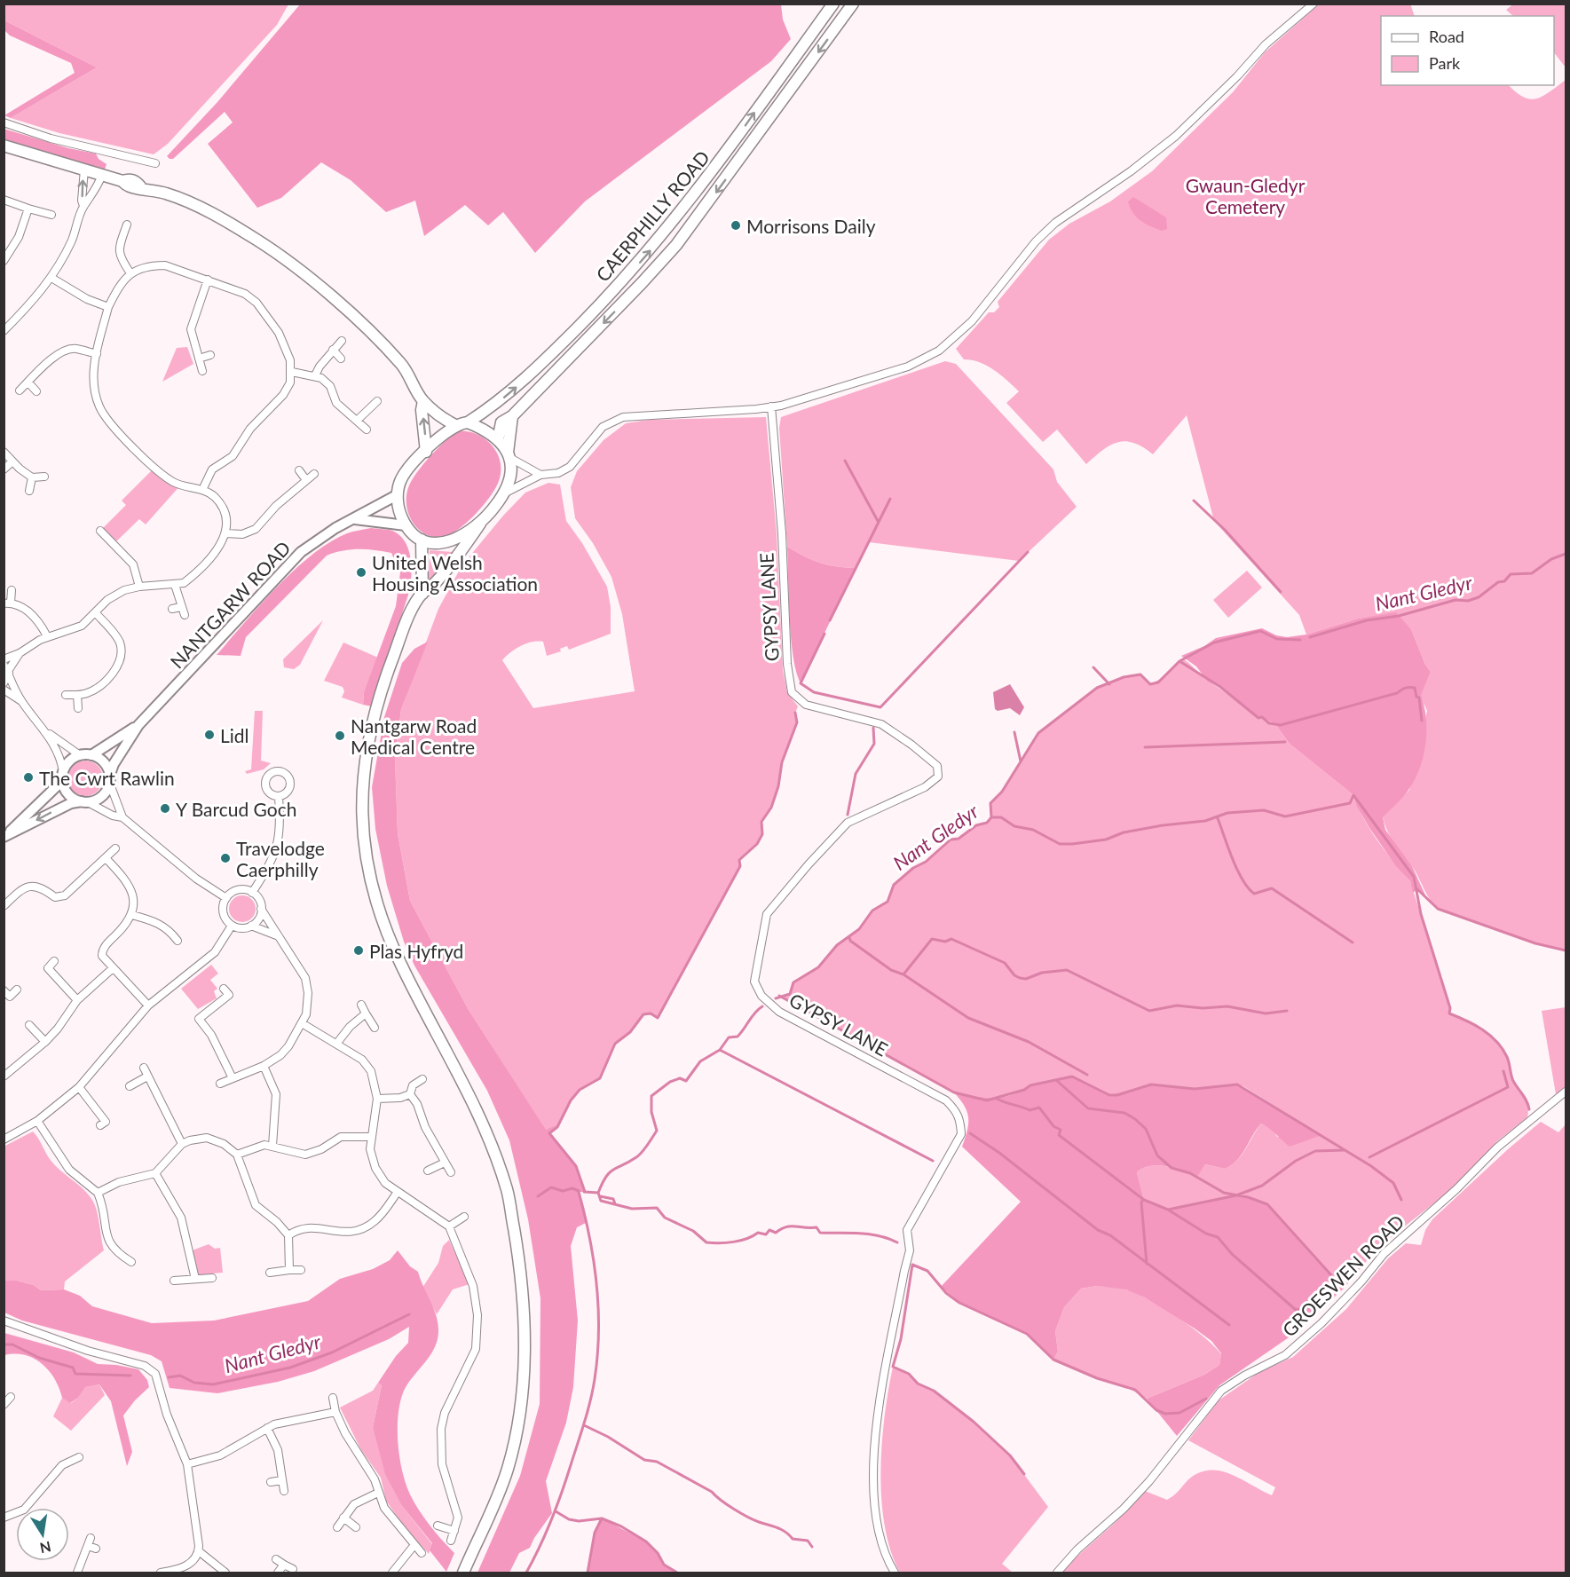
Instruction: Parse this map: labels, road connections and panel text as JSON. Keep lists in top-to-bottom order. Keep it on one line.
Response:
{"streets":{"main road":["CAERPHILLY ROAD","NANTGARW ROAD"],"street":["GYPSY LANE","GROESWEN ROAD"]},"crossings":[["CAERPHILLY ROAD","NANTGARW ROAD"]],"water":["Nant Gledyr"],"parks":["Gwaun-Gledyr Cemetery"],"places":["Morrisons Daily","United Welsh Housing Association","Lidl","Nantgarw Road Medical Centre","The Cwrt Rawlin","Y Barcud Goch","Travelodge Caerphilly","Plas Hyfryd"],"legend":["Road","Park"],"north":"bottom"}
